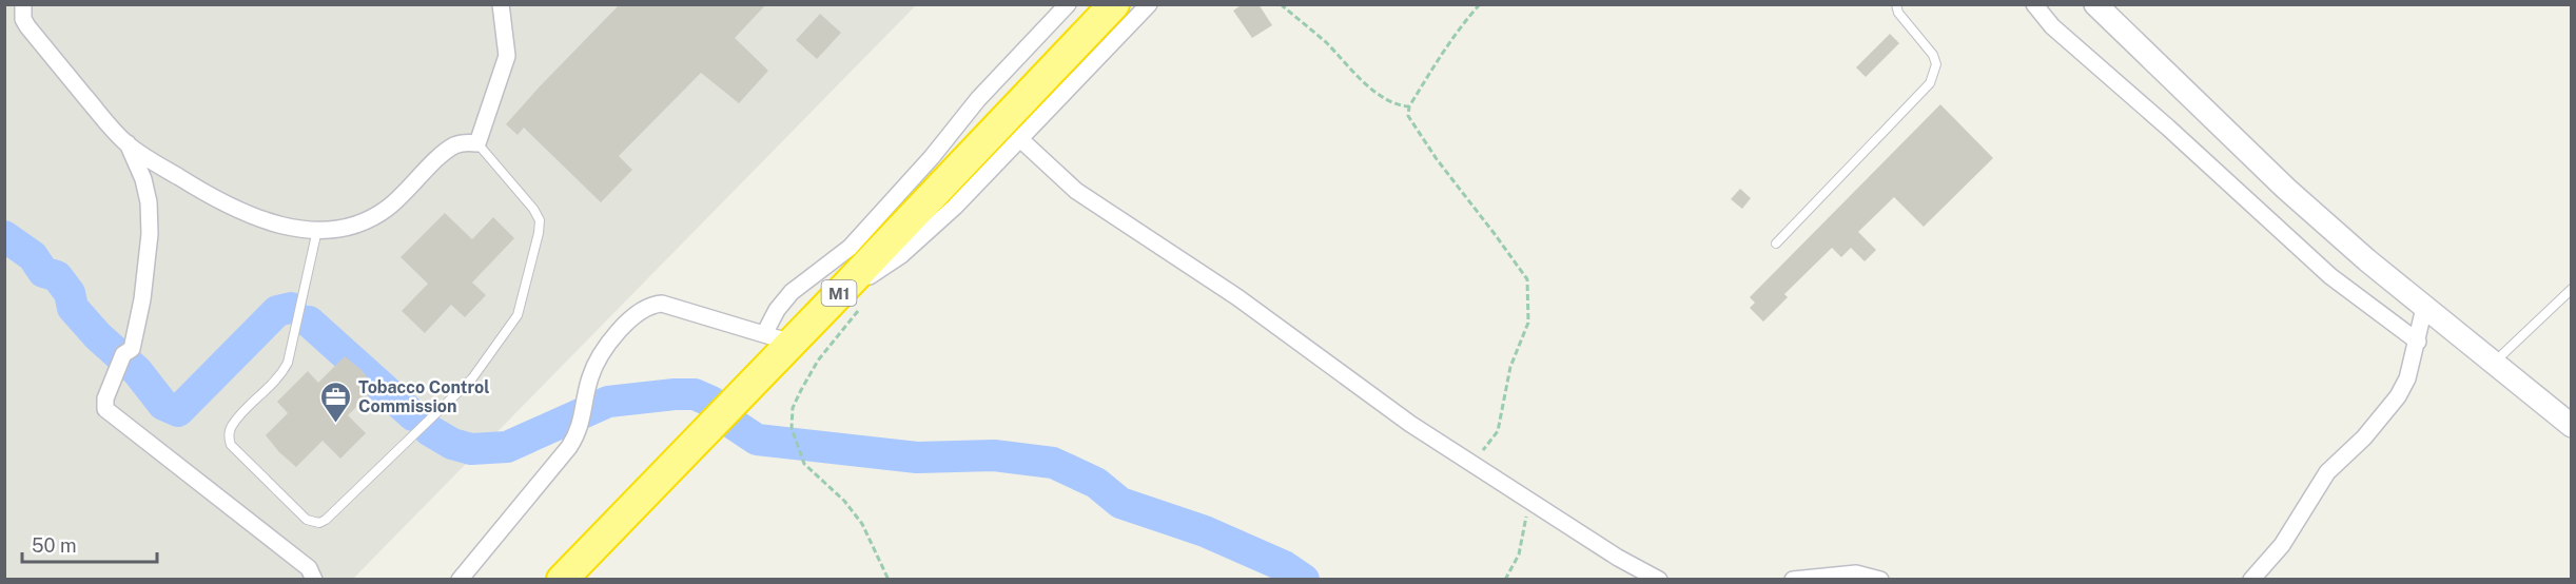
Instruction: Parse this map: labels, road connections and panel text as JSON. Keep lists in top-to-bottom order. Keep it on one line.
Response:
{"streets":{"highway":["M1"]},"places":{"office":["Tobacco Control Commission"]},"scale_bar":"50 m"}
